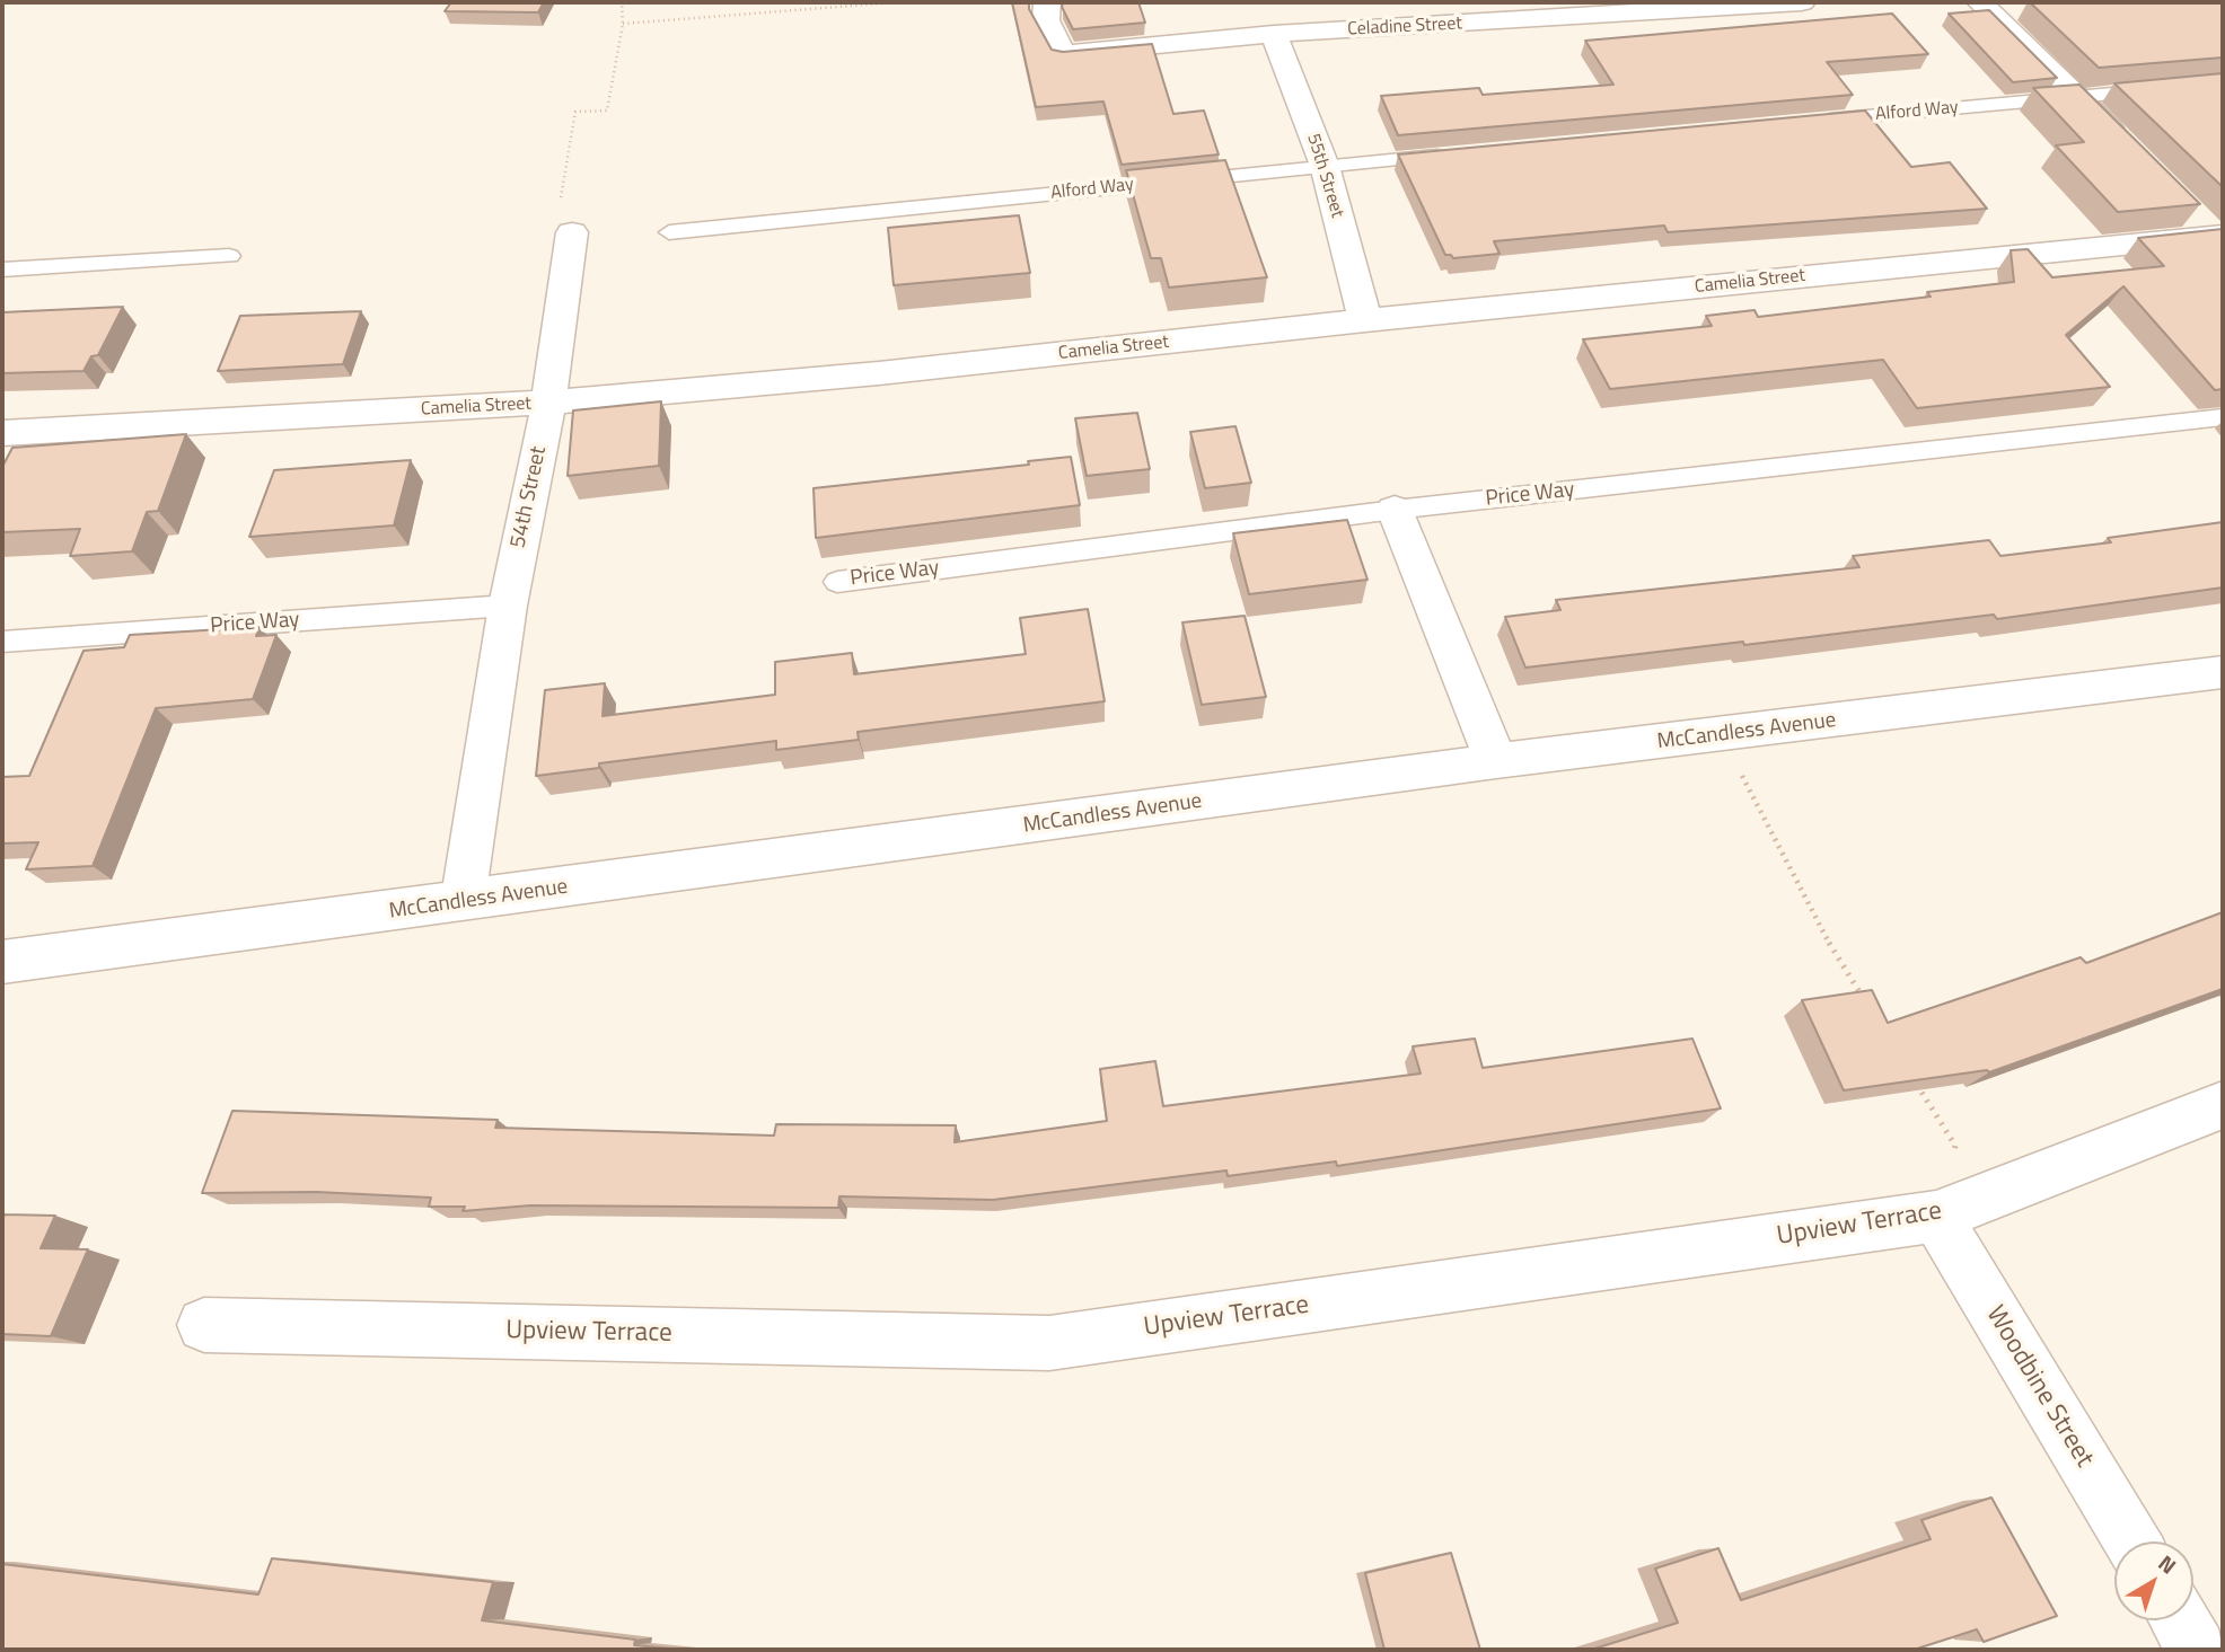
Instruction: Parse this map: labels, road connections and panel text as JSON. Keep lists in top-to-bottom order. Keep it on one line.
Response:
{"streets":{"street":["Celadine Street","55th Street","Camelia Street","54th Street","McCandless Avenue","Upview Terrace","Woodbine Street"],"lane":["Alford Way","Price Way"]},"crossings":[["Celadine Street","55th Street"],["Alford Way","55th Street"],["55th Street","Camelia Street"],["Camelia Street","54th Street"],["Price Way","54th Street"],["54th Street","McCandless Avenue"],["Upview Terrace","Woodbine Street"]],"north":"top right"}
